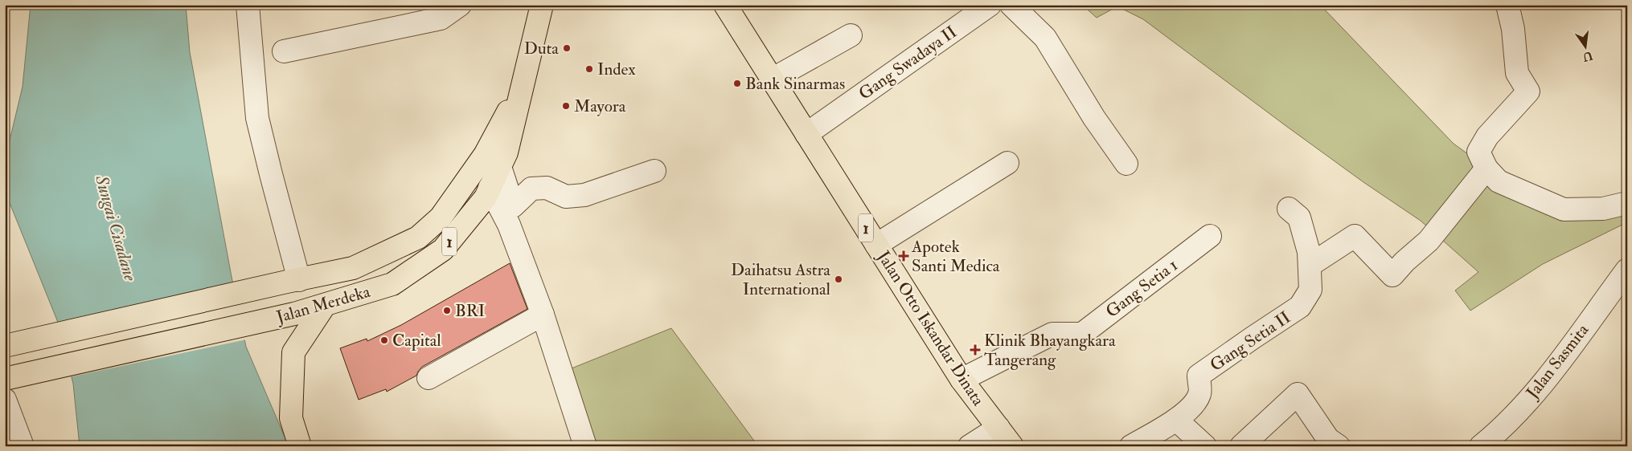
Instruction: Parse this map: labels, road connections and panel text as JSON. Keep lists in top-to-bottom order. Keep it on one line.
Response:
{"streets":{"main road":["1","Jalan Merdeka","Jalan Otto Iskandar Dinata"],"street":["Gang Swadaya II","Gang Setia 1","Gang Setia II","Jalan Sasmita"]},"crossings":[["Gang Swadaya II","Jalan Otto Iskandar Dinata"],["Gang Setia 1","Jalan Otto Iskandar Dinata"]],"water":["Sungai Cisadane"],"places":{"other":["Duta","Index","Bank Sinarmas","Mayora","Daihatsu Astra International","BRI","Capital"],"health":["Apotek Santi Medica","Klinik Bhayangkara Tangerang"]},"north":"bottom"}
